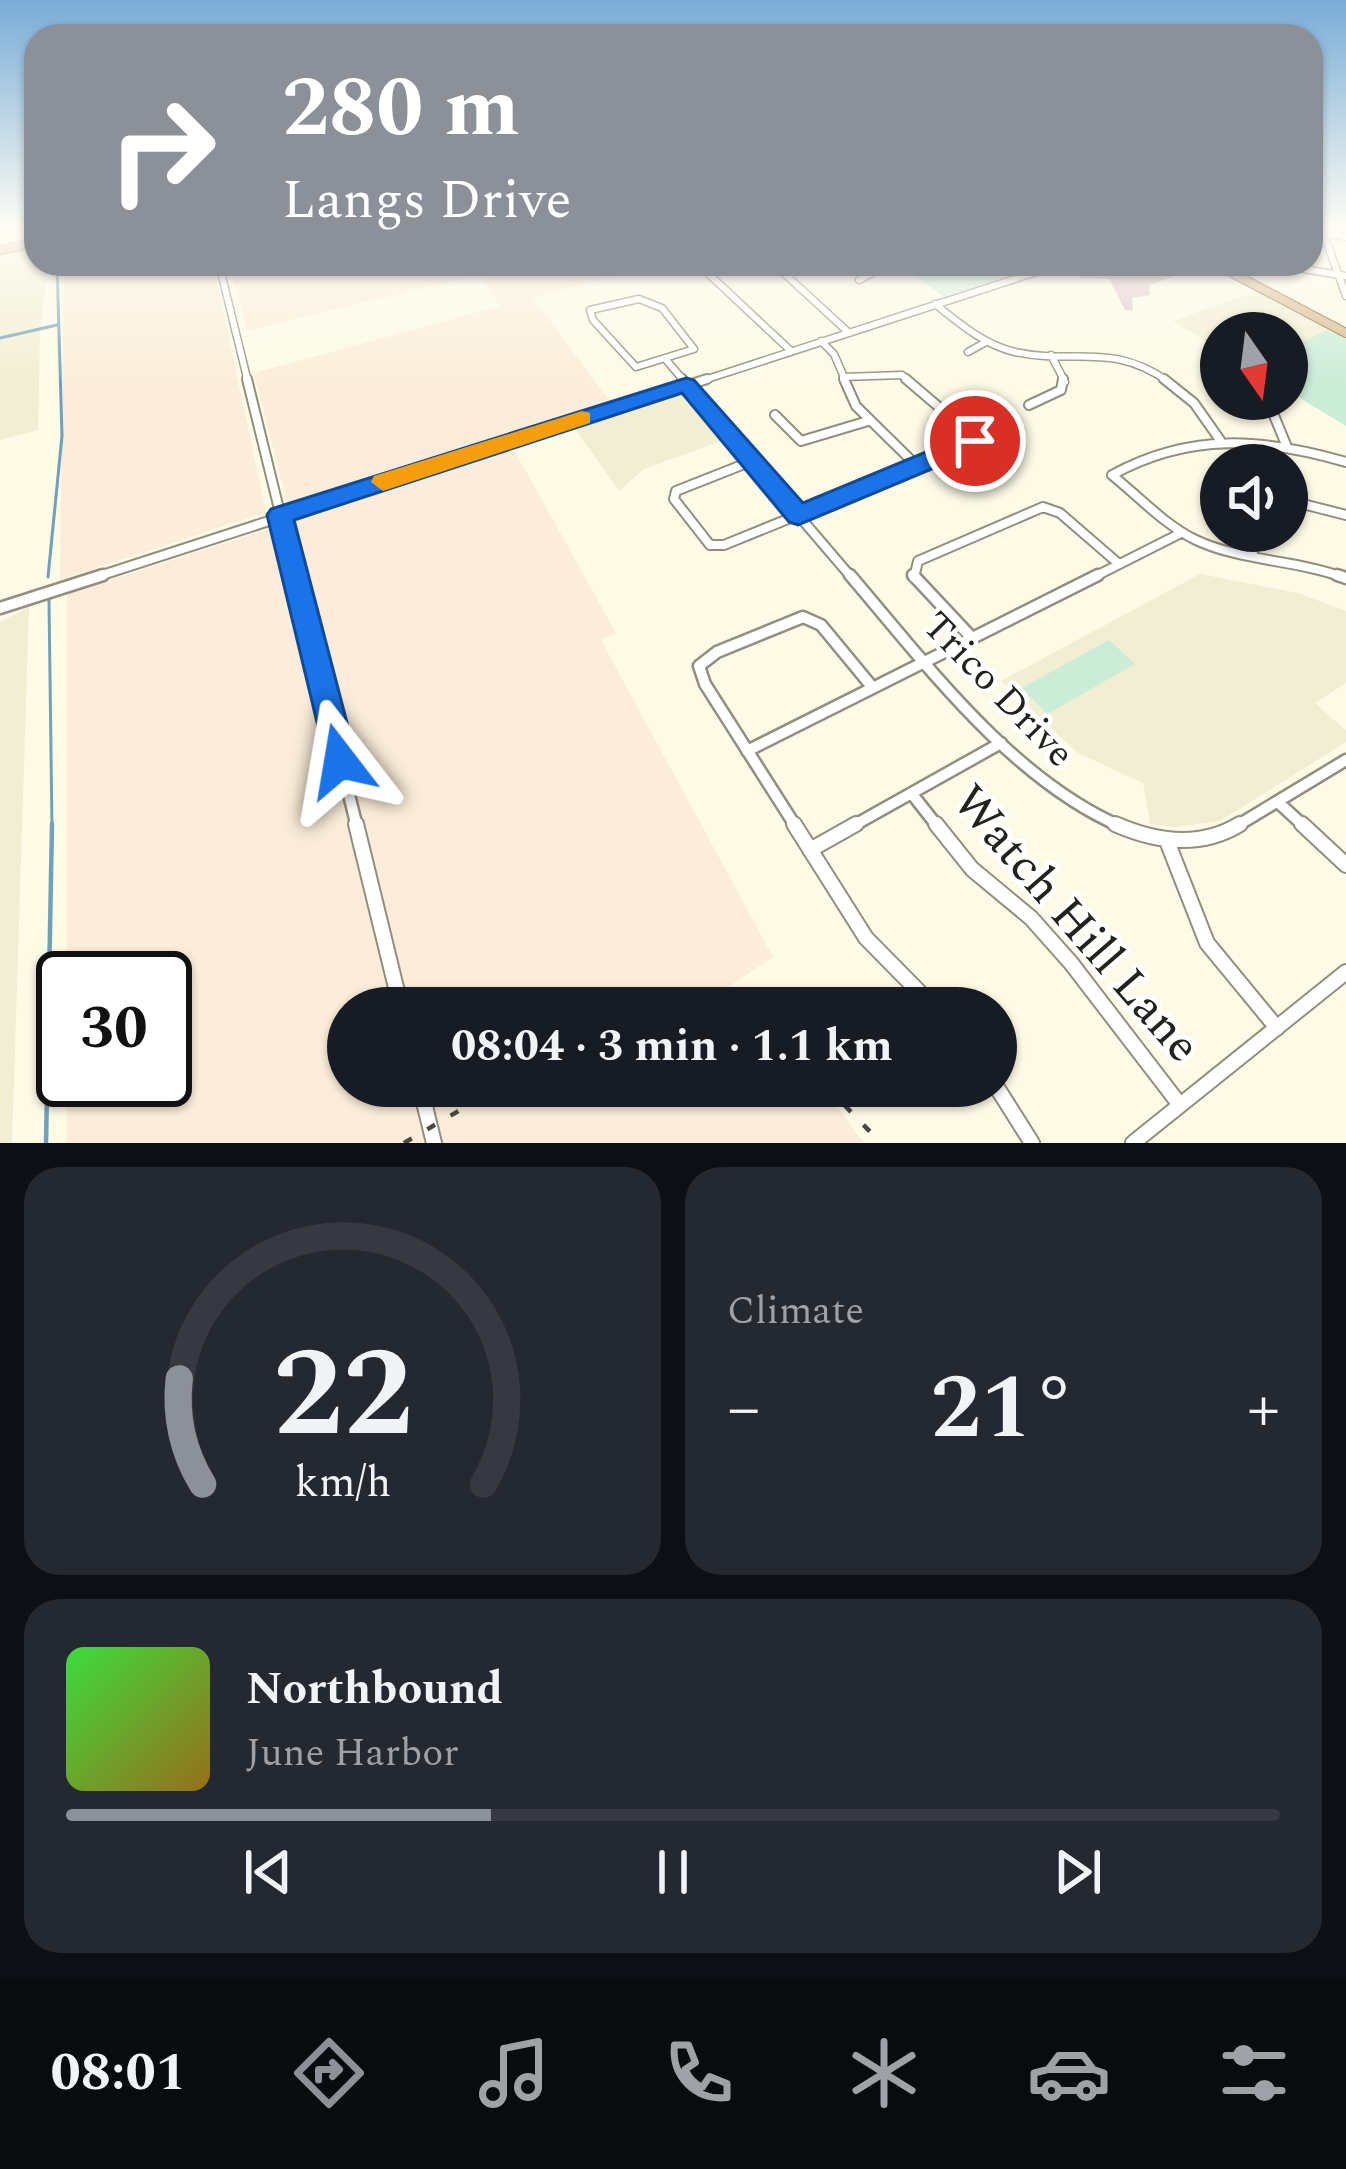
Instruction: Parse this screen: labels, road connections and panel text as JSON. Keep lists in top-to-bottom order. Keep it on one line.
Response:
{"streets":{"street":["Trico Drive","Watch Hill Lane"]},"north":"bottom","page":{"turn":["280 m","Langs Drive"],"limit":"30","trip":"08:04 · 3 min · 1.1 km","tile":"Climate","heat":["−","21°","+"],"song":["Northbound","June Harbor"],"tabs":"08:01","gauge":["22","km/h"]}}
